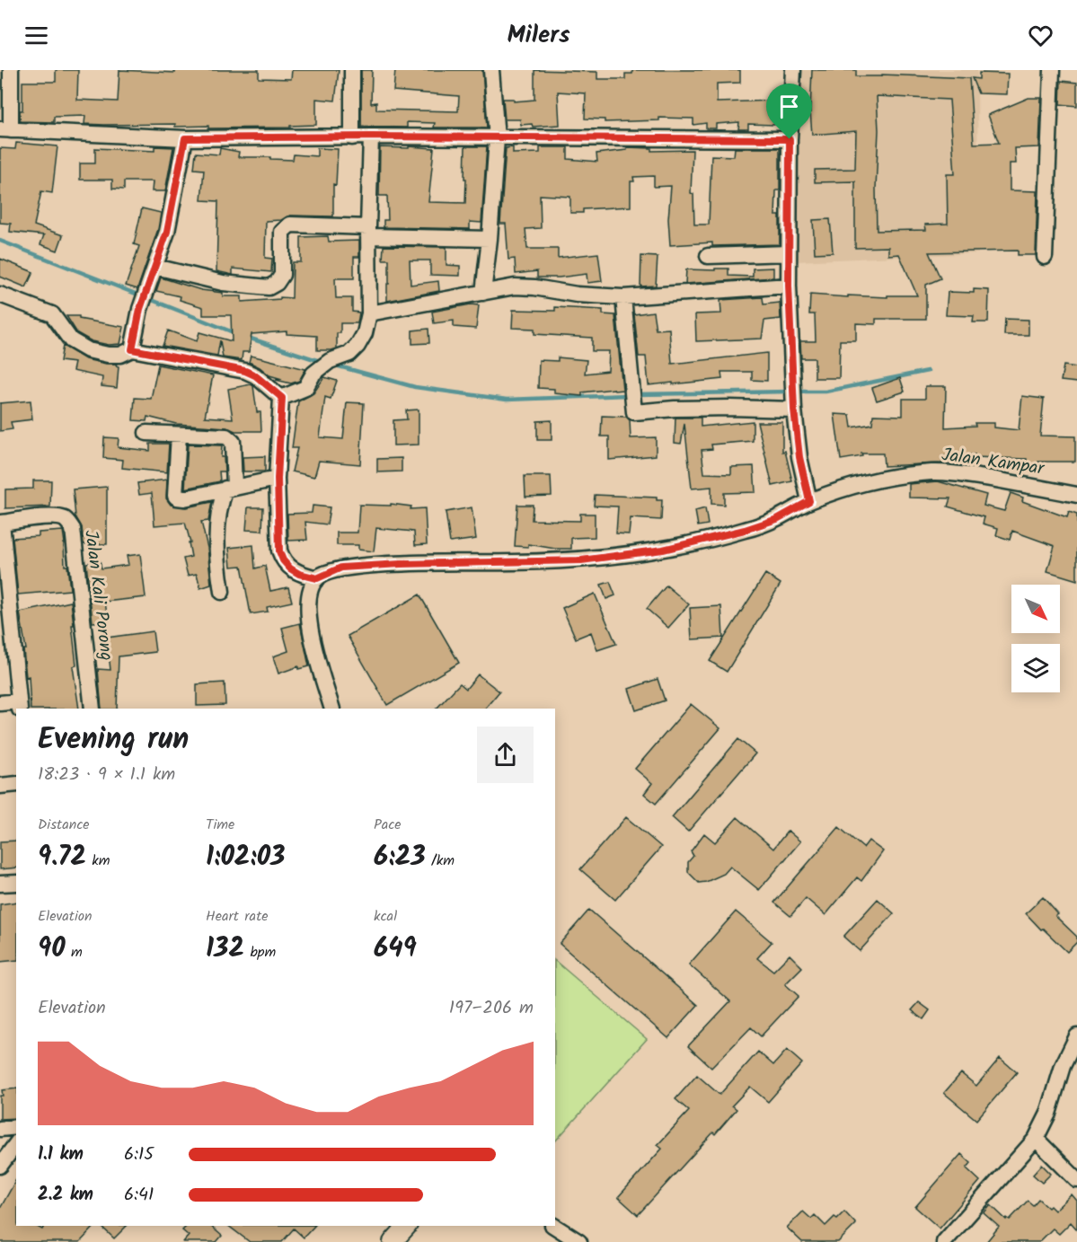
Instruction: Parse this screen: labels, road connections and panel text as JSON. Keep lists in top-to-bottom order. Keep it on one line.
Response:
{"streets":{"street":["Jalan Kampar","Jalan Kali Porong"]},"north":"bottom right","page":{"header":"Milers","heading":["Evening run","18:23 · 9 × 1.1 km"],"stats":[["Distance","9.72 km"],["Time","1:02:03"],["Pace","6:23 /km"],["Elevation","90 m"],["Heart rate","132 bpm"],["kcal","649"]],"chart":["Elevation","197–206 m"],"list":[{"name":"1.1 km","note":"6:15"},{"name":"2.2 km","note":"6:41"}]}}
